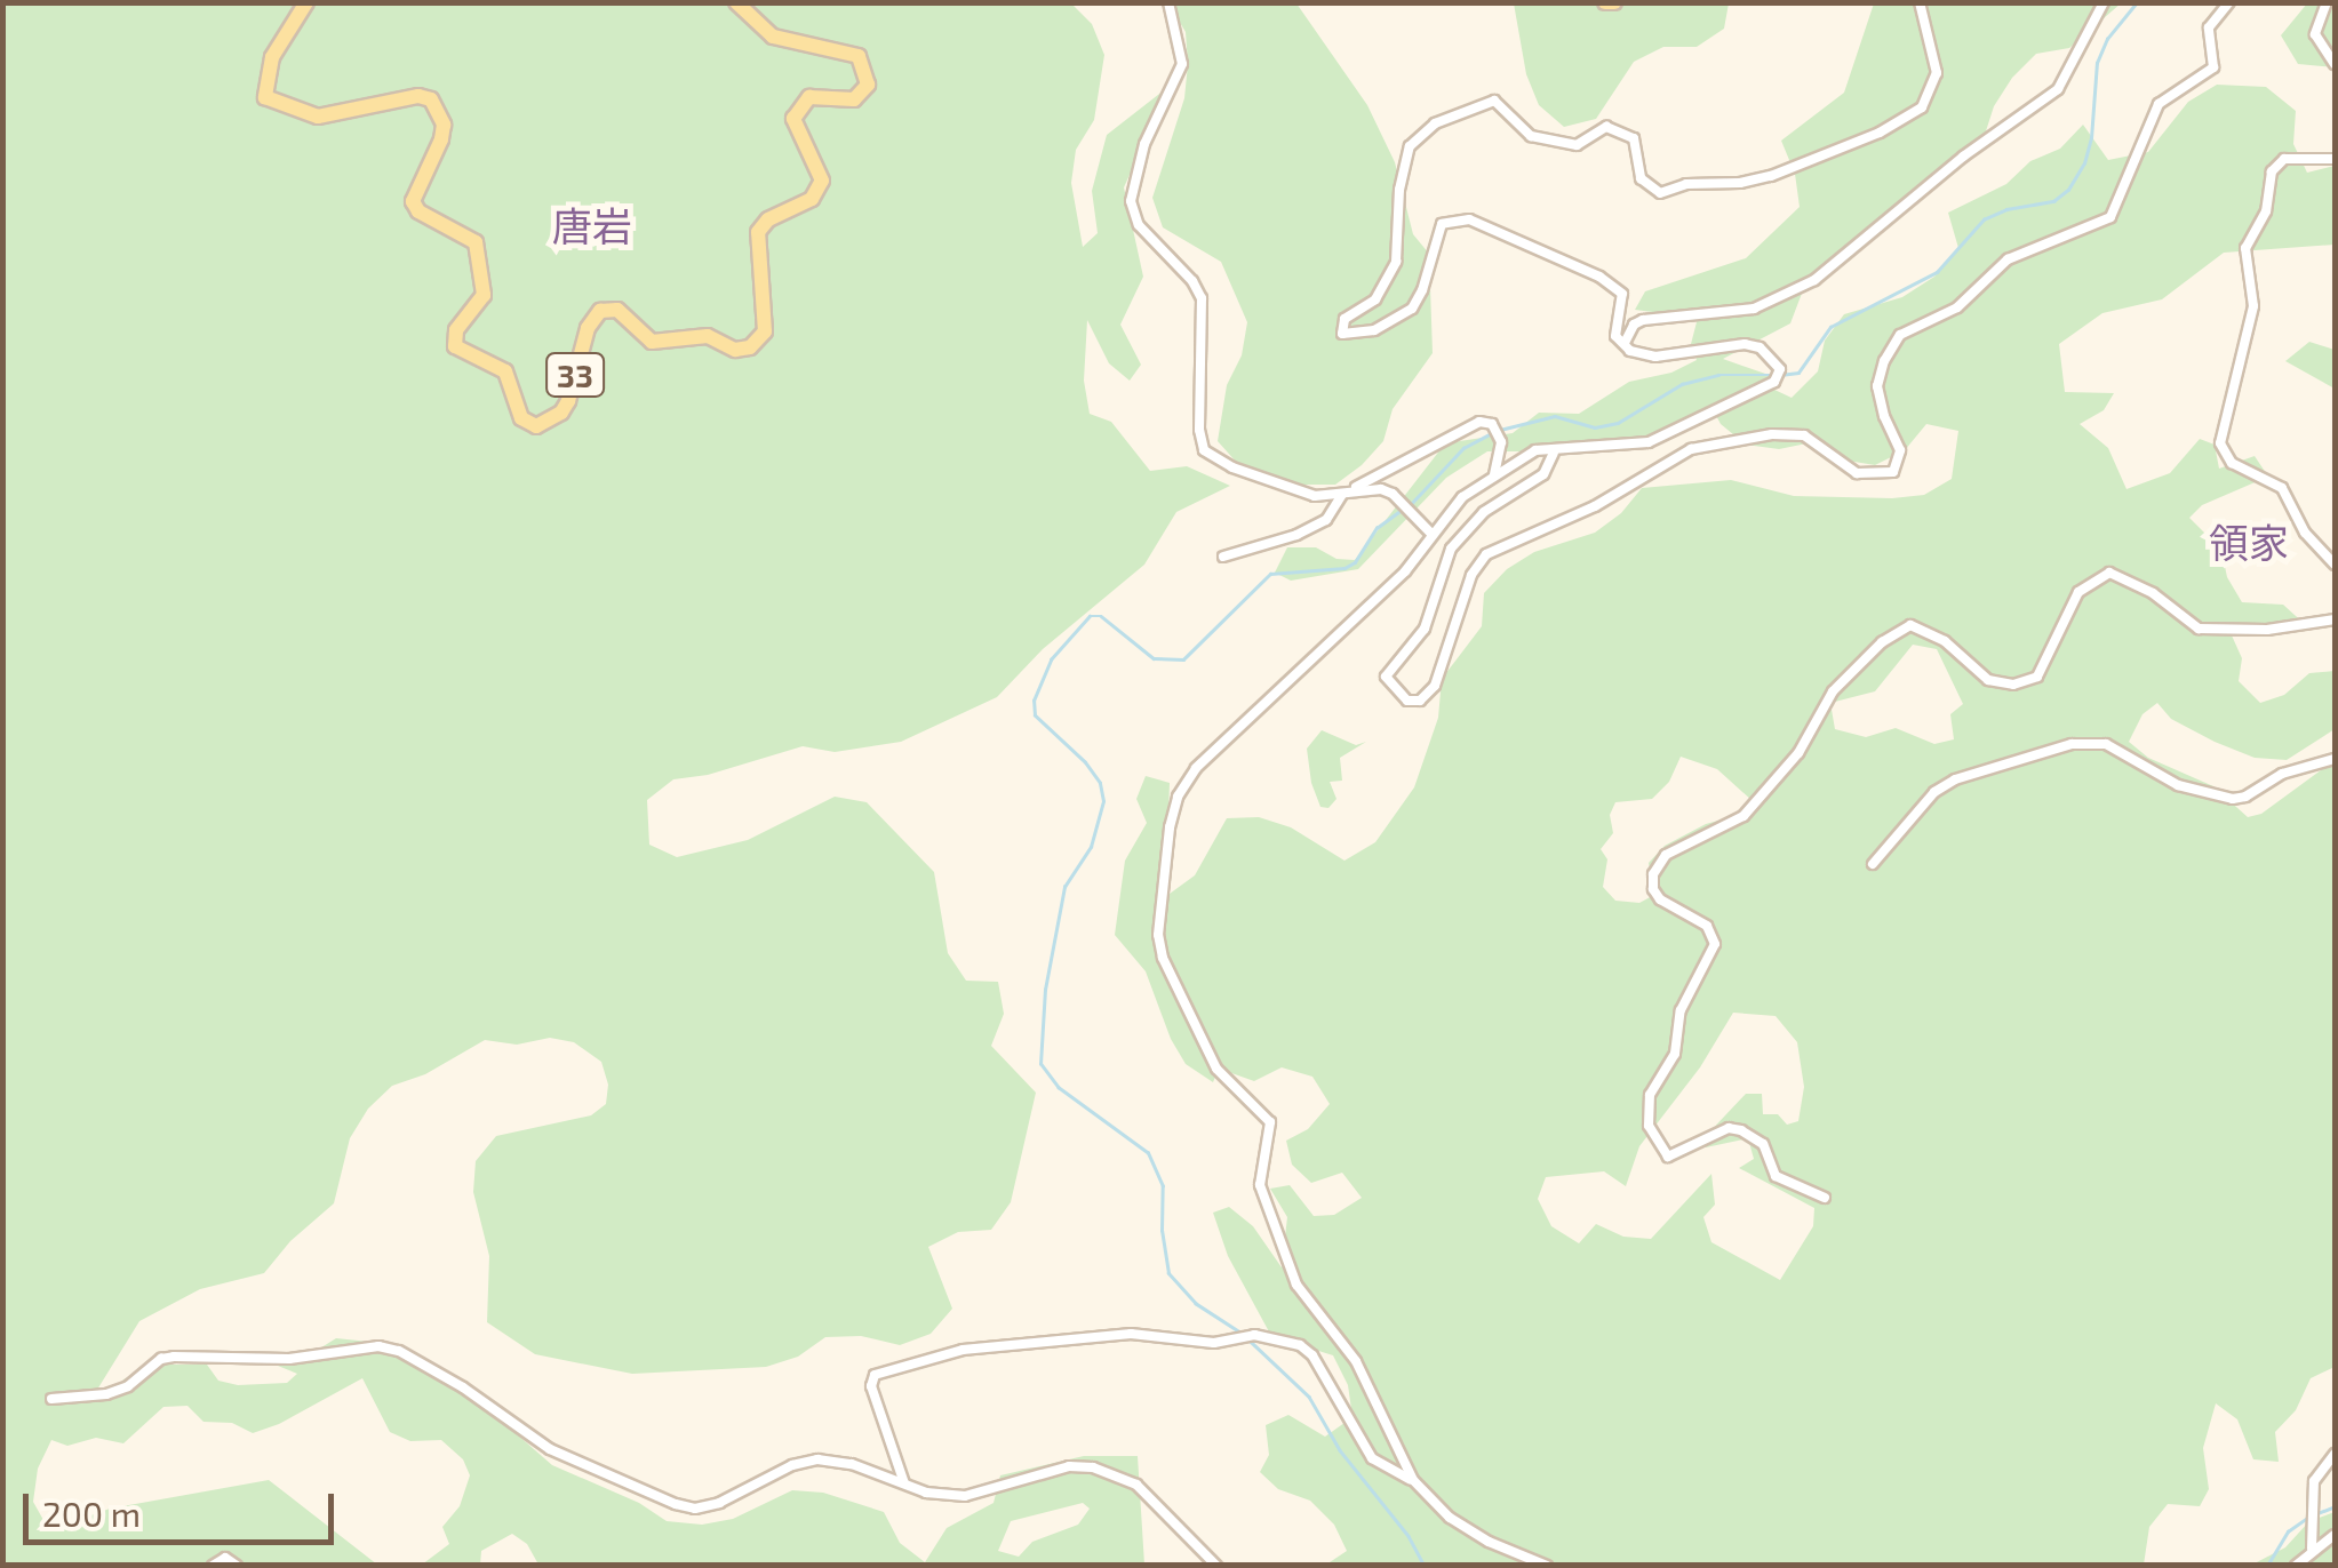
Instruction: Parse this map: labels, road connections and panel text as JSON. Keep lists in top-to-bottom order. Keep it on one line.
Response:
{"streets":{"main road":["33"]},"districts":["唐岩","領家"],"scale_bar":"200 m"}
